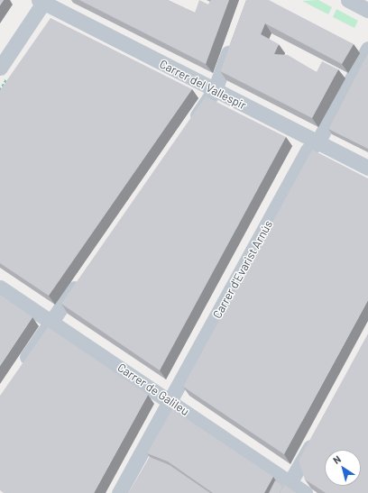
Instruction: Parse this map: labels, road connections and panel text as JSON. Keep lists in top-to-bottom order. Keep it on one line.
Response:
{"streets":{"street":["Carrer del Vallespir","Carrer d'Evarist Arnús","Carrer de Galileu"]},"crossings":[["Carrer del Vallespir","Carrer d'Evarist Arnús"],["Carrer d'Evarist Arnús","Carrer de Galileu"]],"north":"top left"}
